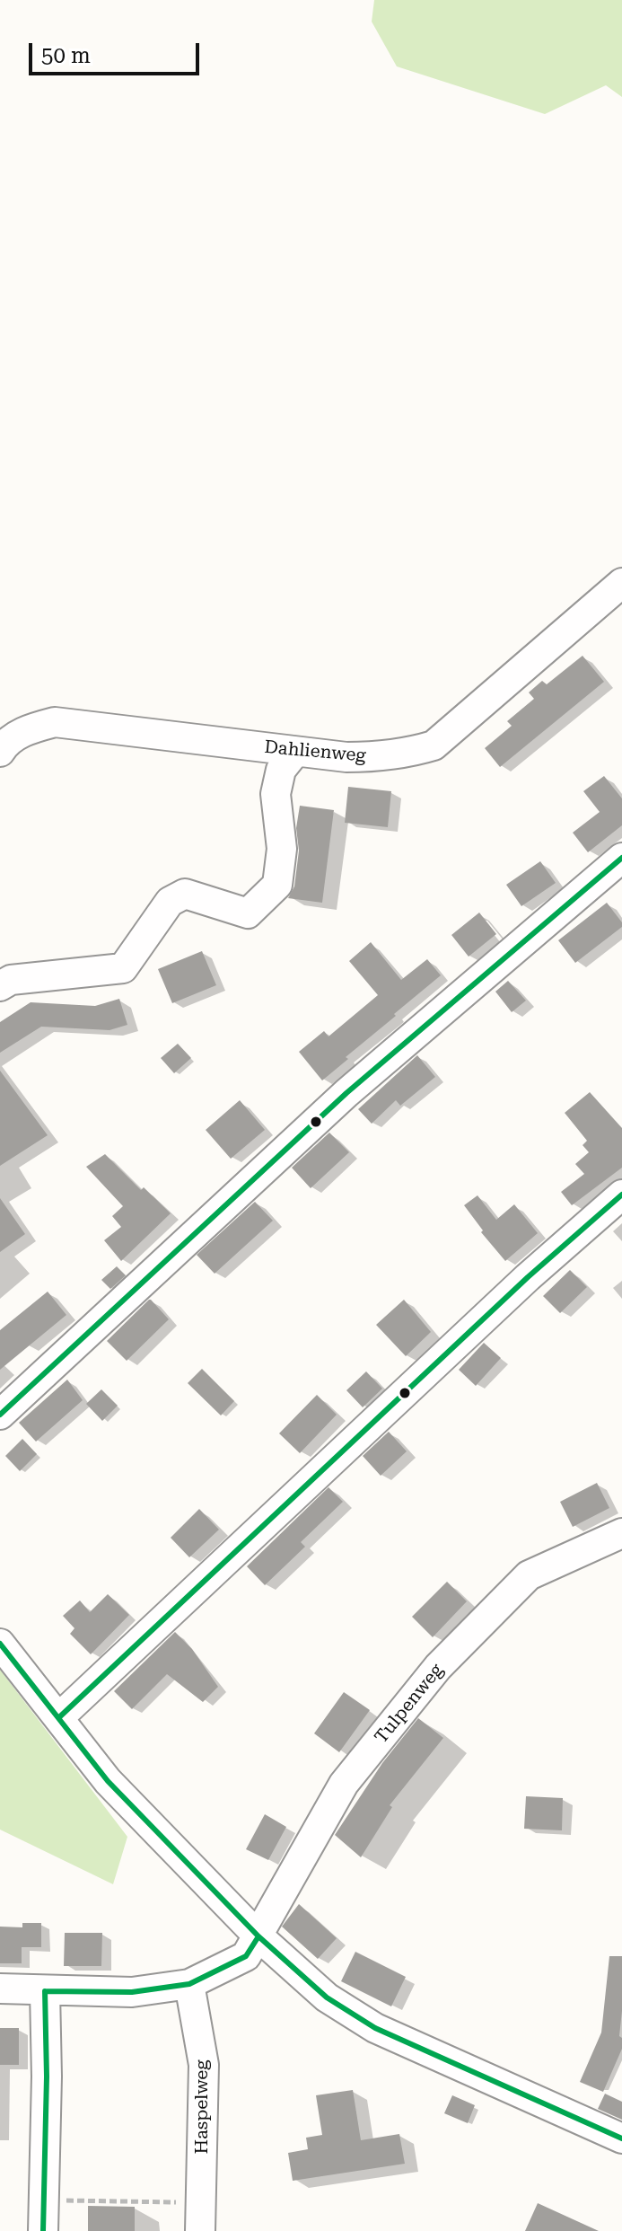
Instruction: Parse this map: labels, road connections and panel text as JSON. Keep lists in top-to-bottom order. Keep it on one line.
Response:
{"streets":{"street":["Dahlienweg","Tulpenweg","Haspelweg"]},"crossings":[["Tulpenweg","Haspelweg"]],"scale_bar":"50 m"}
